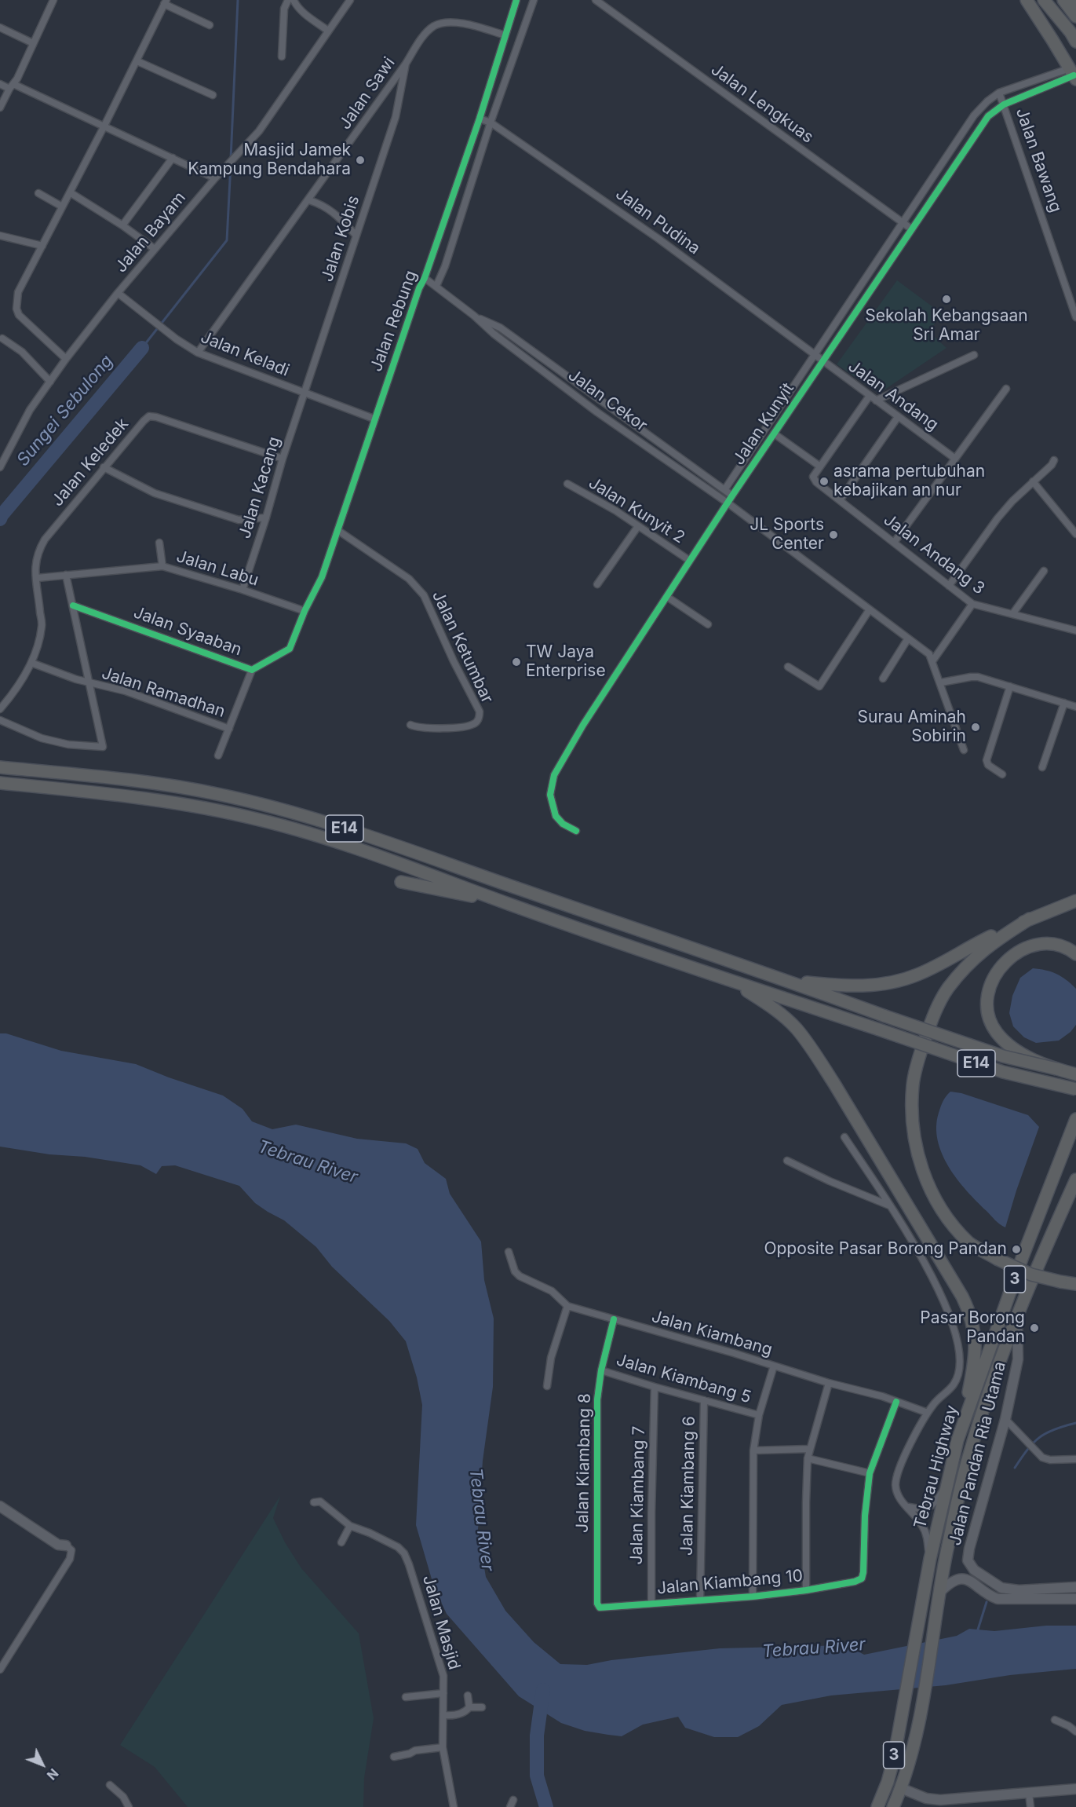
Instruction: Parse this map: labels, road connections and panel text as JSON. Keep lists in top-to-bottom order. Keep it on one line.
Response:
{"streets":{"highway":["E14","3","Tebrau Highway"],"street":["Jalan Sawi","Jalan Lengkuas","Jalan Bawang","Jalan Pudina","Jalan Bayam","Jalan Kobis","Jalan Rebung","Jalan Keladi","Jalan Andang","Jalan Cekor","Jalan Kunyit","Jalan Keledek","Jalan Kacang","Jalan Kunyit 2","Jalan Andang 3","Jalan Labu","Jalan Syaaban","Jalan Ketumbar","Jalan Ramadhan","Jalan Kiambang","Jalan Kiambang 5","Jalan Pandan Ria Utama","Jalan Kiambang 8","Jalan Kiambang 6","Jalan Kiambang 7","Jalan Kiambang 10","Jalan Masjid"]},"crossings":[["Jalan Sawi","Jalan Kobis"],["Jalan Sawi","Jalan Rebung"],["Jalan Sawi","Jalan Keladi"],["Jalan Lengkuas","Jalan Kunyit"],["Jalan Bawang","Jalan Kunyit"],["Jalan Pudina","Jalan Rebung"],["Jalan Pudina","Jalan Andang"],["Jalan Pudina","Jalan Kunyit"],["Jalan Bayam","Jalan Keladi"],["Jalan Kobis","Jalan Keladi"],["Jalan Kobis","Jalan Kacang"],["Jalan Rebung","Jalan Keladi"],["Jalan Rebung","Jalan Cekor"],["Jalan Rebung","Jalan Labu"],["Jalan Rebung","Jalan Syaaban"],["Jalan Rebung","Jalan Ketumbar"],["Jalan Keladi","Jalan Kacang"],["Jalan Andang","Jalan Kunyit"],["Jalan Cekor","Jalan Kunyit"],["Jalan Kunyit","Jalan Kunyit 2"],["Jalan Keledek","Jalan Kacang"],["Jalan Keledek","Jalan Labu"],["Jalan Keledek","Jalan Ramadhan"],["Jalan Kacang","Jalan Labu"],["Jalan Kiambang","Jalan Kiambang 8"],["Jalan Kiambang 5","Jalan Kiambang 8"],["Jalan Kiambang 5","Jalan Kiambang 6"],["Jalan Kiambang 5","Jalan Kiambang 7"],["Jalan Pandan Ria Utama","Tebrau Highway"],["Jalan Kiambang 8","Jalan Kiambang 10"],["Jalan Kiambang 6","Jalan Kiambang 10"],["Jalan Kiambang 7","Jalan Kiambang 10"]],"water":["Sungei Sebulong","Tebrau River"],"places":["Masjid Jamek Kampung Bendahara","Sekolah Kebangsaan Sri Amar","asrama pertubuhan kebajikan an nur","JL Sports Center","TW Jaya Enterprise","Surau Aminah Sobirin","Opposite Pasar Borong Pandan","Pasar Borong Pandan"],"north":"bottom right"}
